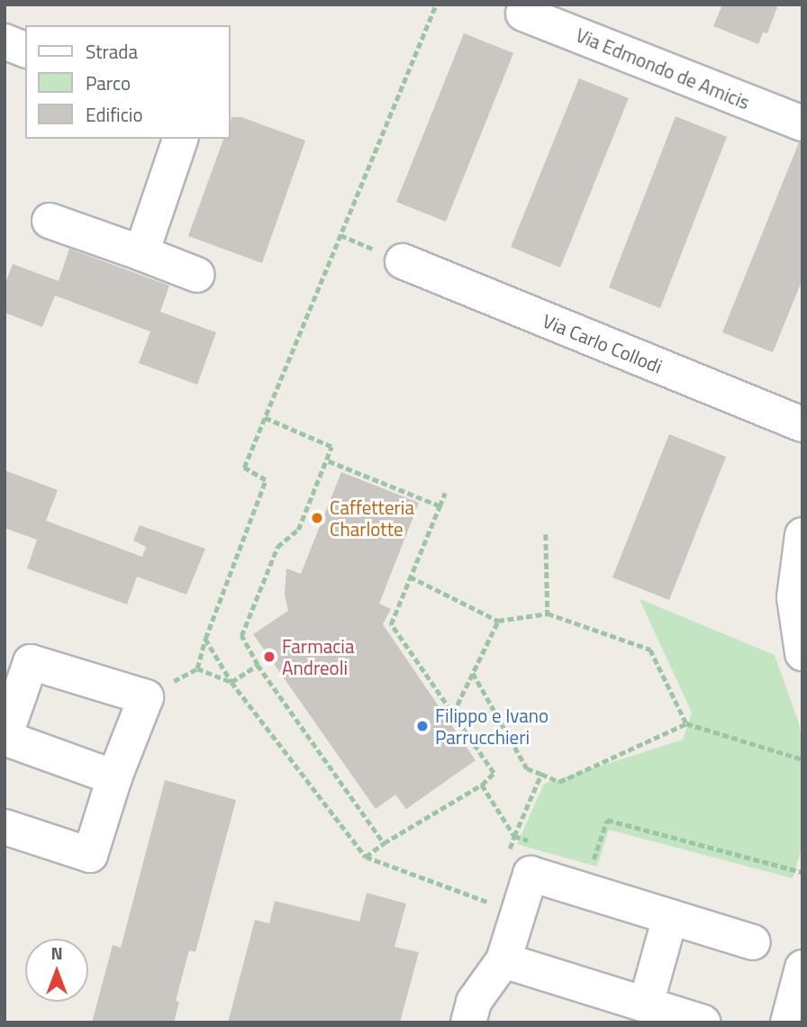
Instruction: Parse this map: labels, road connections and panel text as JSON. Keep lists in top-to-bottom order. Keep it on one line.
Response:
{"streets":{"street":["Via Edmondo de Amicis","Via Carlo Collodi"]},"places":["Caffetteria Charlotte","Farmacia Andreoli","Filippo e Ivano Parrucchieri"],"legend":["Strada","Parco","Edificio"],"north":"top"}
